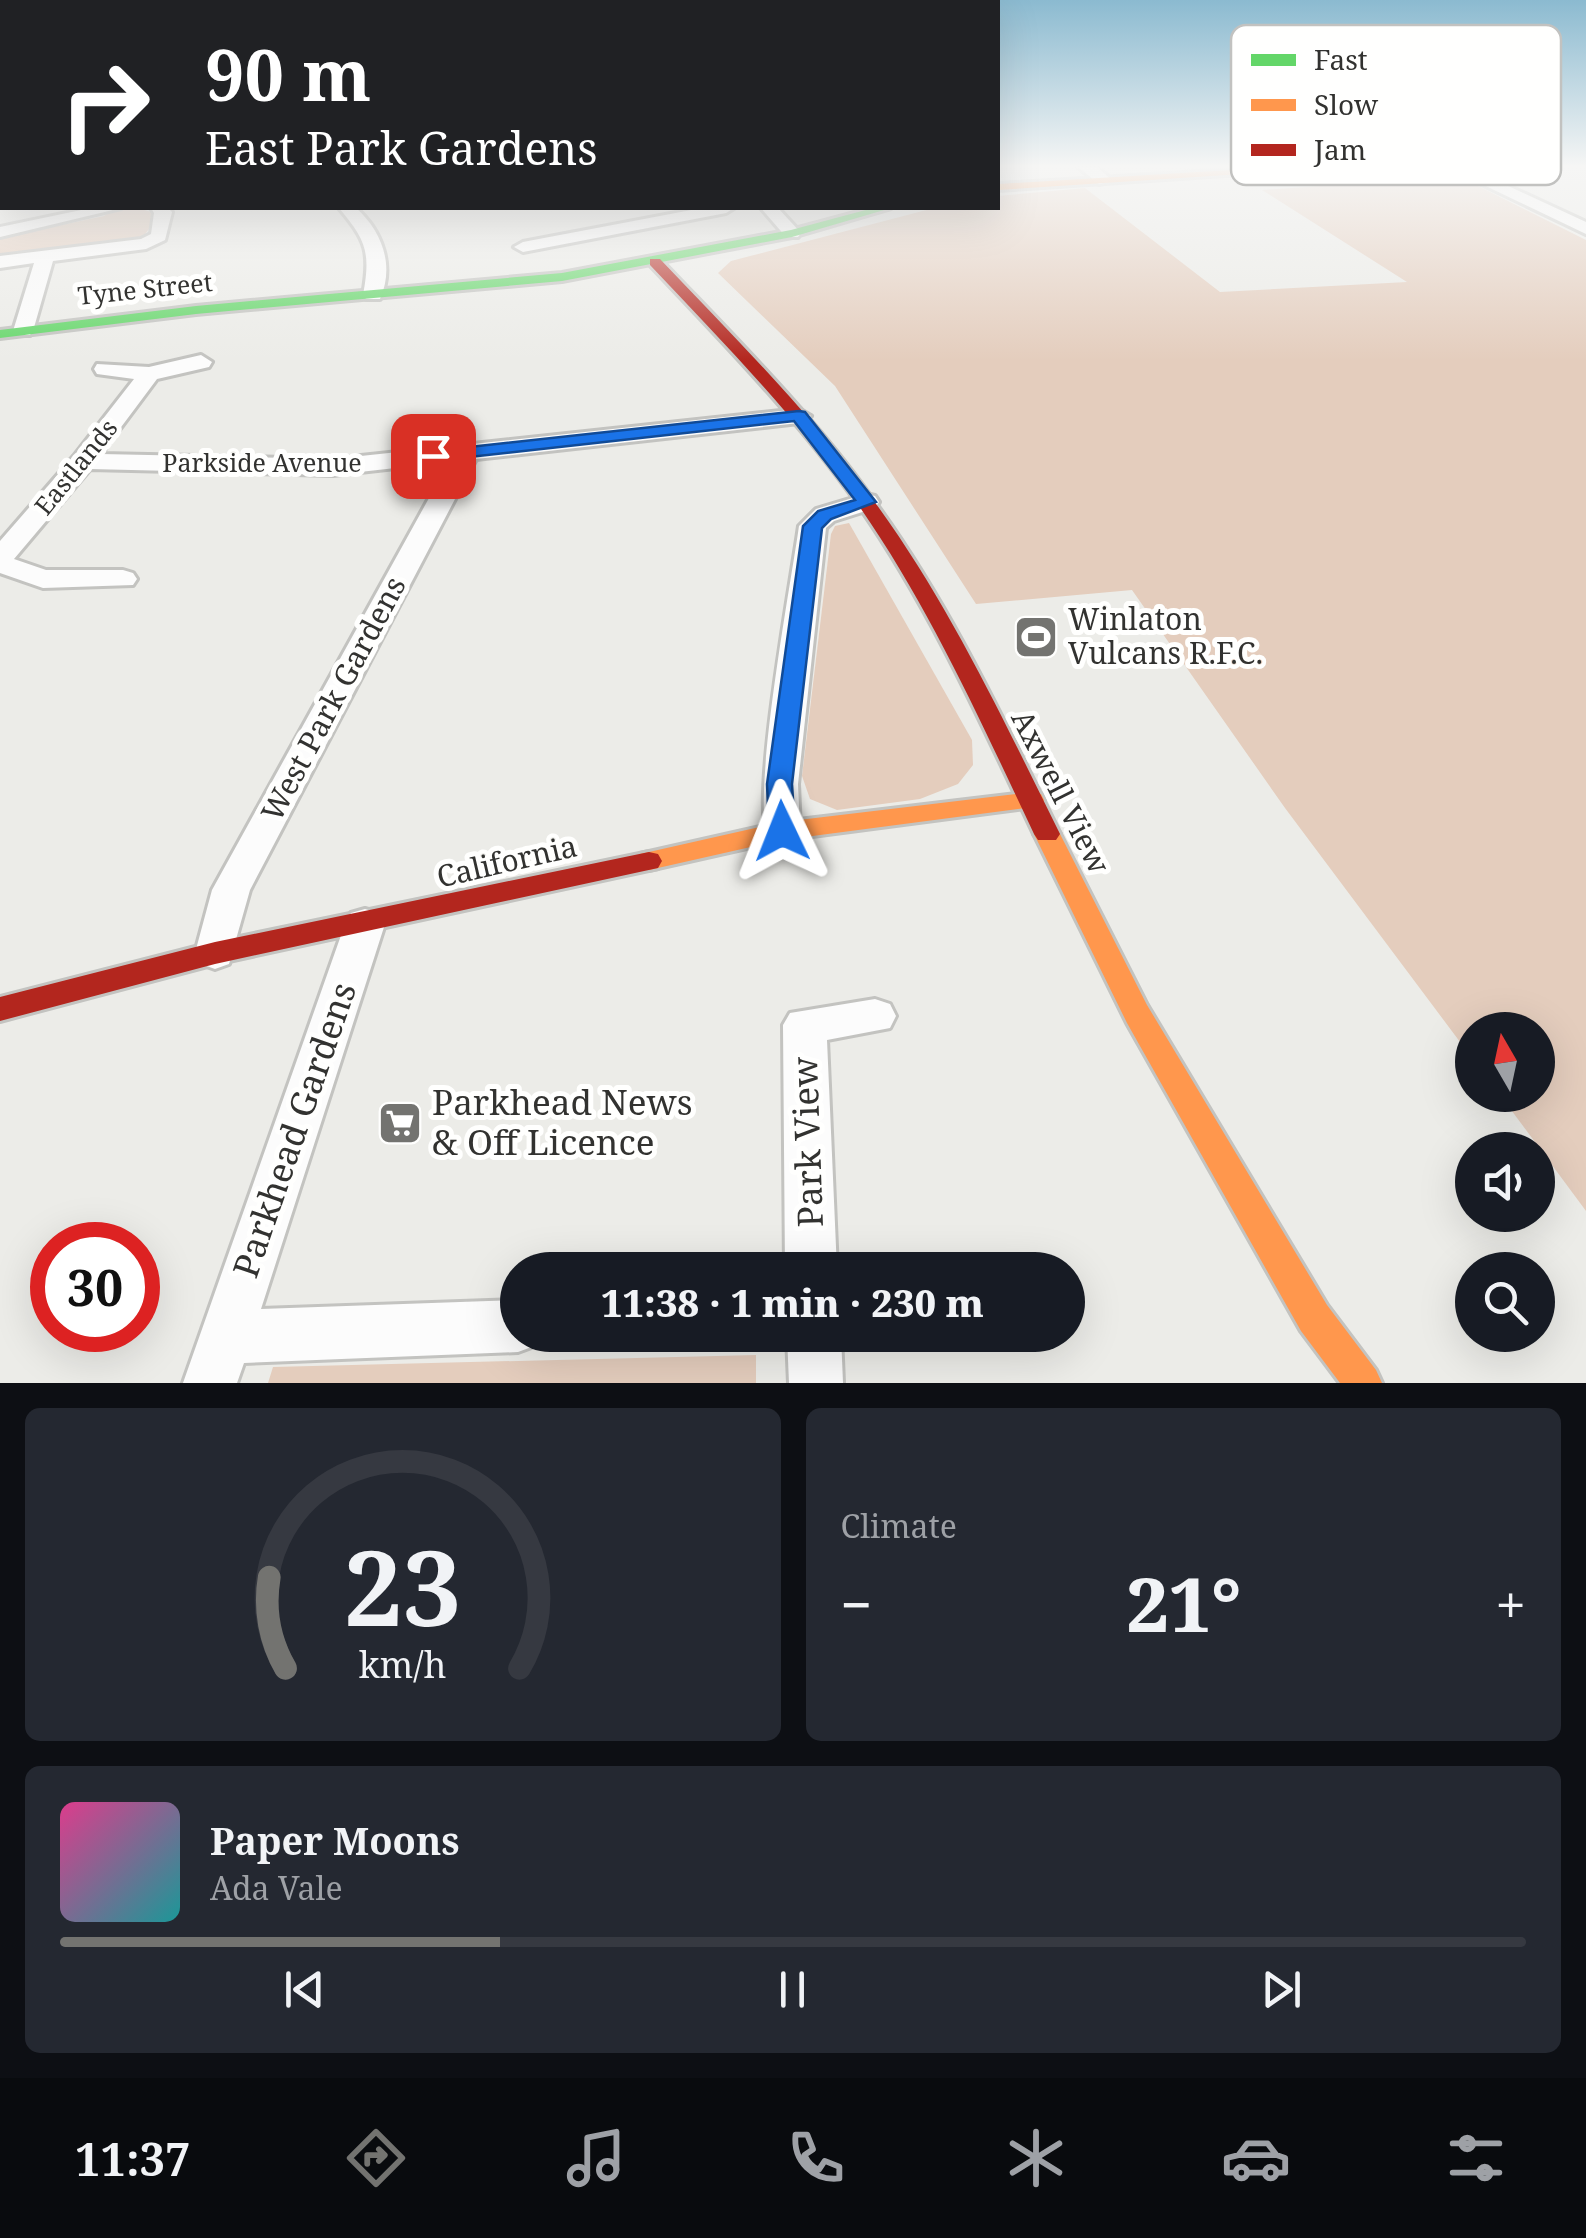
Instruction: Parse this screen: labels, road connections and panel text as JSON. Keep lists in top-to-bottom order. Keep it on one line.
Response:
{"streets":{"street":["Tyne Street","Parkside Avenue","Eastlands","West Park Gardens","Axwell View","California","Parkhead Gardens","Park View"]},"crossings":[["Tyne Street","Axwell View"],["Parkside Avenue","Eastlands"],["Parkside Avenue","West Park Gardens"],["Parkside Avenue","Axwell View"],["West Park Gardens","California"],["Axwell View","California"],["California","Parkhead Gardens"]],"places":{"sports":["Winlaton Vulcans R.F.C."],"supermarket":["Parkhead News & Off Licence"]},"legend":["Fast","Slow","Jam"],"north":"top","page":{"turn":["90 m","East Park Gardens"],"limit":"30","trip":"11:38 · 1 min · 230 m","tile":"Climate","heat":["−","21°","+"],"song":["Paper Moons","Ada Vale"],"tabs":"11:37","gauge":["23","km/h"]}}
